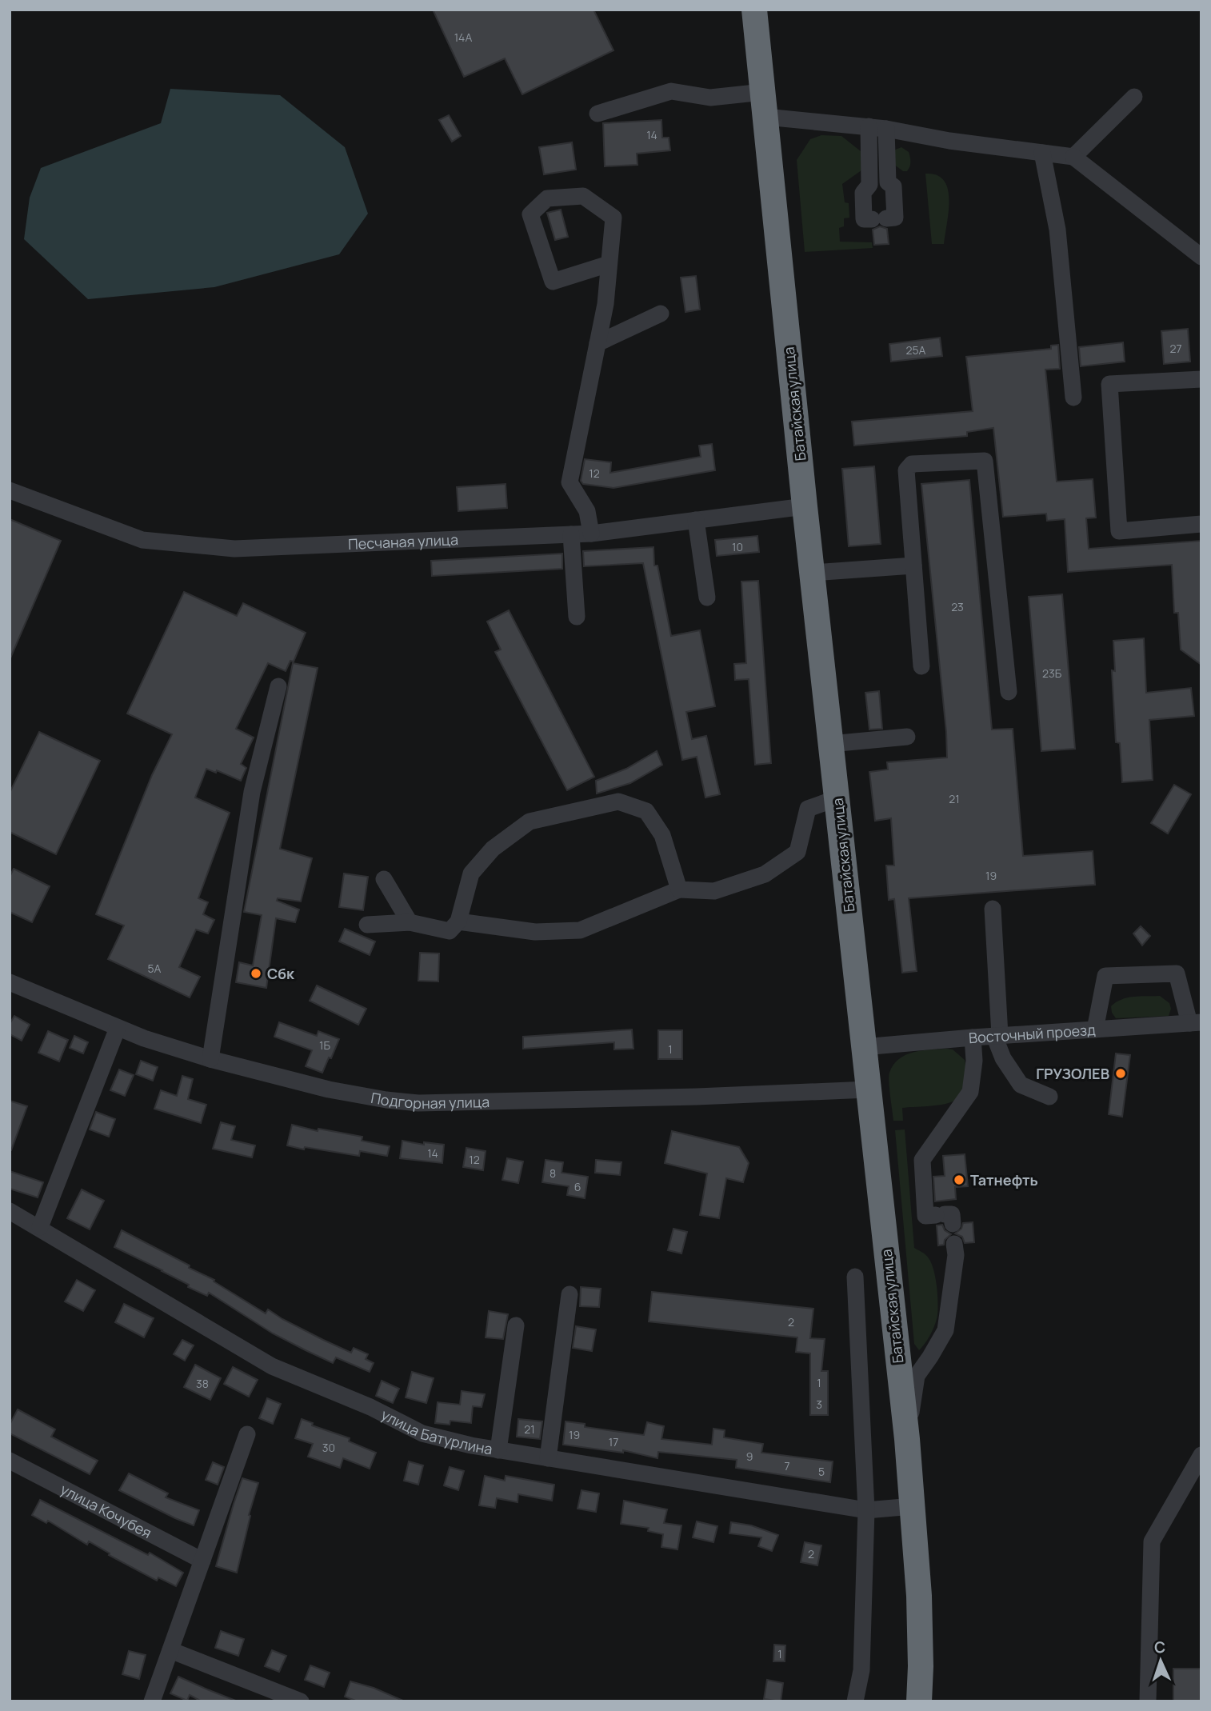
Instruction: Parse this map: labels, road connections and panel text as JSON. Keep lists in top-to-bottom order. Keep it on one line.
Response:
{"streets":{"highway":["Батайская улица"],"street":["Песчаная улица","Восточный проезд","Подгорная улица","улица Батурлина","улица Кочубея"]},"crossings":[["Батайская улица","Песчаная улица"],["Батайская улица","Восточный проезд"],["Батайская улица","Подгорная улица"],["Батайская улица","улица Батурлина"]],"places":["Сбк","ГРУЗОЛЕВ","Татнефть"],"house_numbers":["14А","14","27","25А","12","10","23","23Б","21","19","5А","1Б","1","14","12","8","6","2","1","38","3","21","19","17","30","9","7","5","2","1"],"north":"top"}
